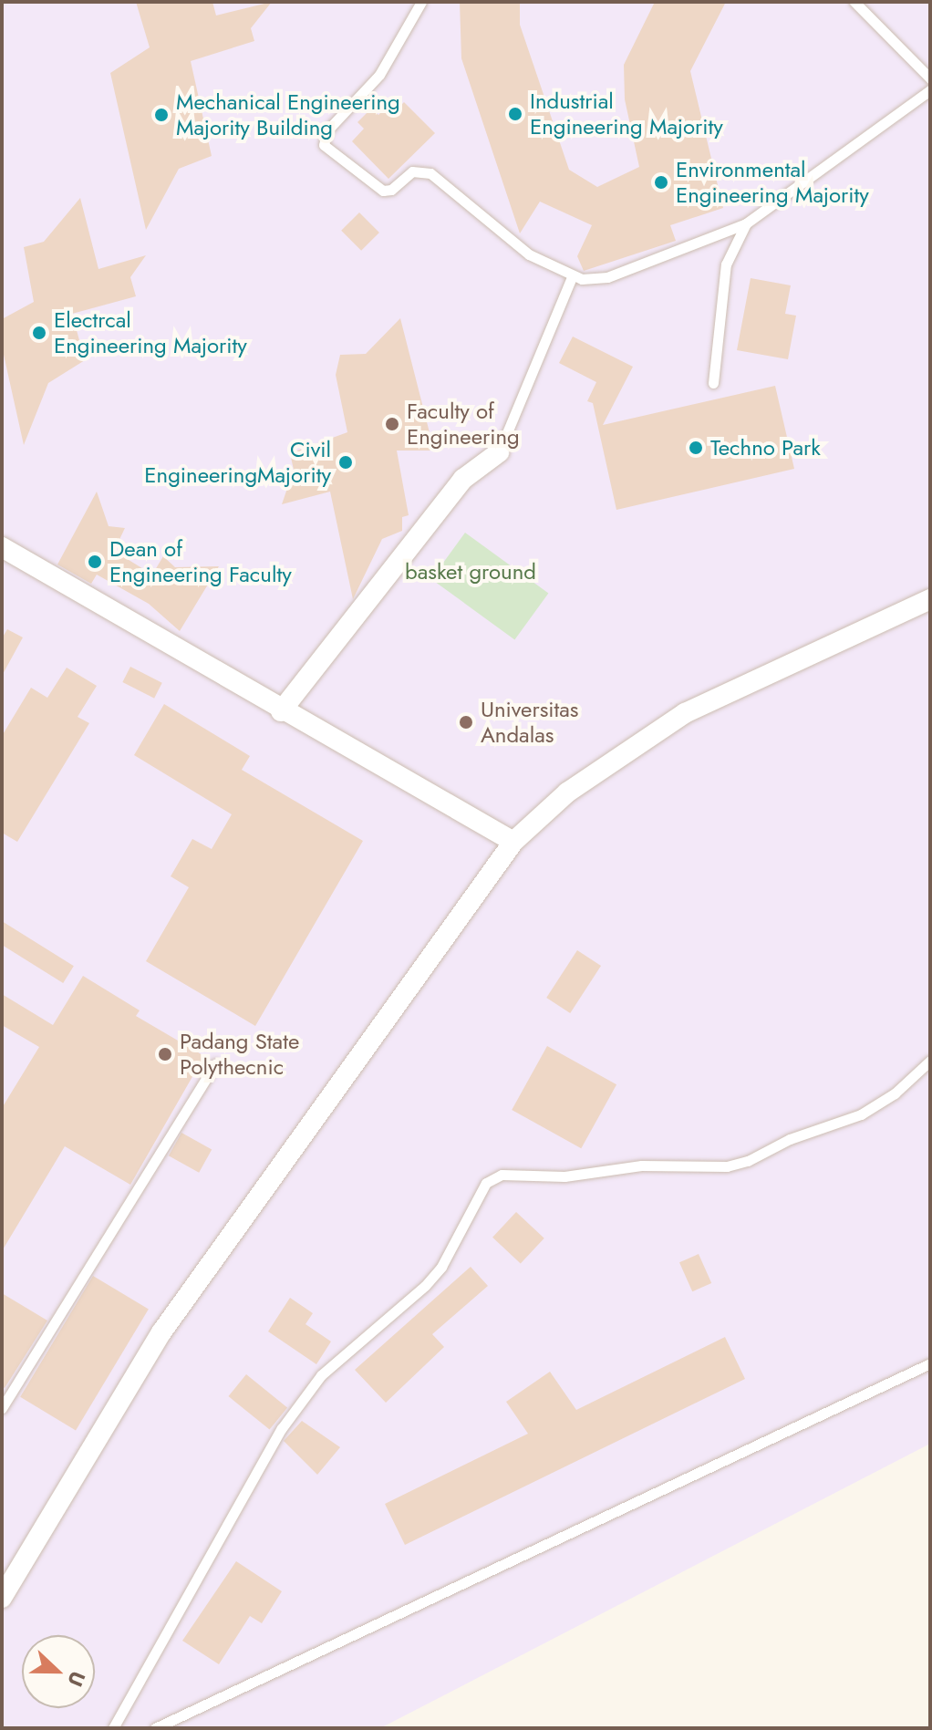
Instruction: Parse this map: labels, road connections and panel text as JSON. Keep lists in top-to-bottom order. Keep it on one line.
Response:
{"parks":["basket ground"],"places":["Industrial Engineering Majority","Mechanical Engineering Majority Building","Environmental Engineering Majority","Electrcal Engineering Majority","Faculty of Engineering","Techno Park","Civil EngineeringMajority","Dean of Engineering Faculty","Universitas Andalas","Padang State Polythecnic"],"north":"right"}
